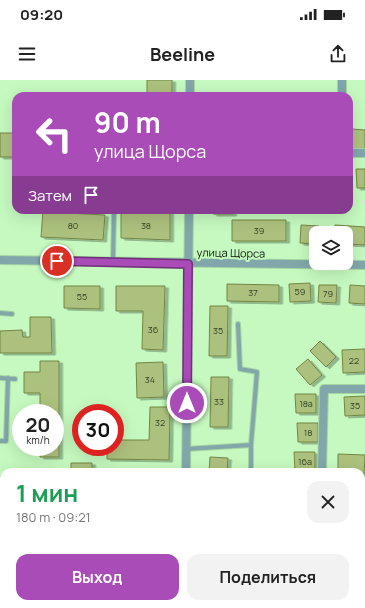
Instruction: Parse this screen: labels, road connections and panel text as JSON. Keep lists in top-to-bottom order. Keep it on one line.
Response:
{"streets":{"street":["улица Щорса"]},"house_numbers":["80","38","39","59","37","79","55","36","35","22","34","33","18а","35","32","18","16а"],"page":{"status":"09:20","header":"Beeline","turn":["90 m","улица Щорса"],"then":"Затем","speed":"20 km/h","limit":"30","heading":["1 мин","180 m · 09:21"],"buttons":["Выход","Поделиться"]}}
